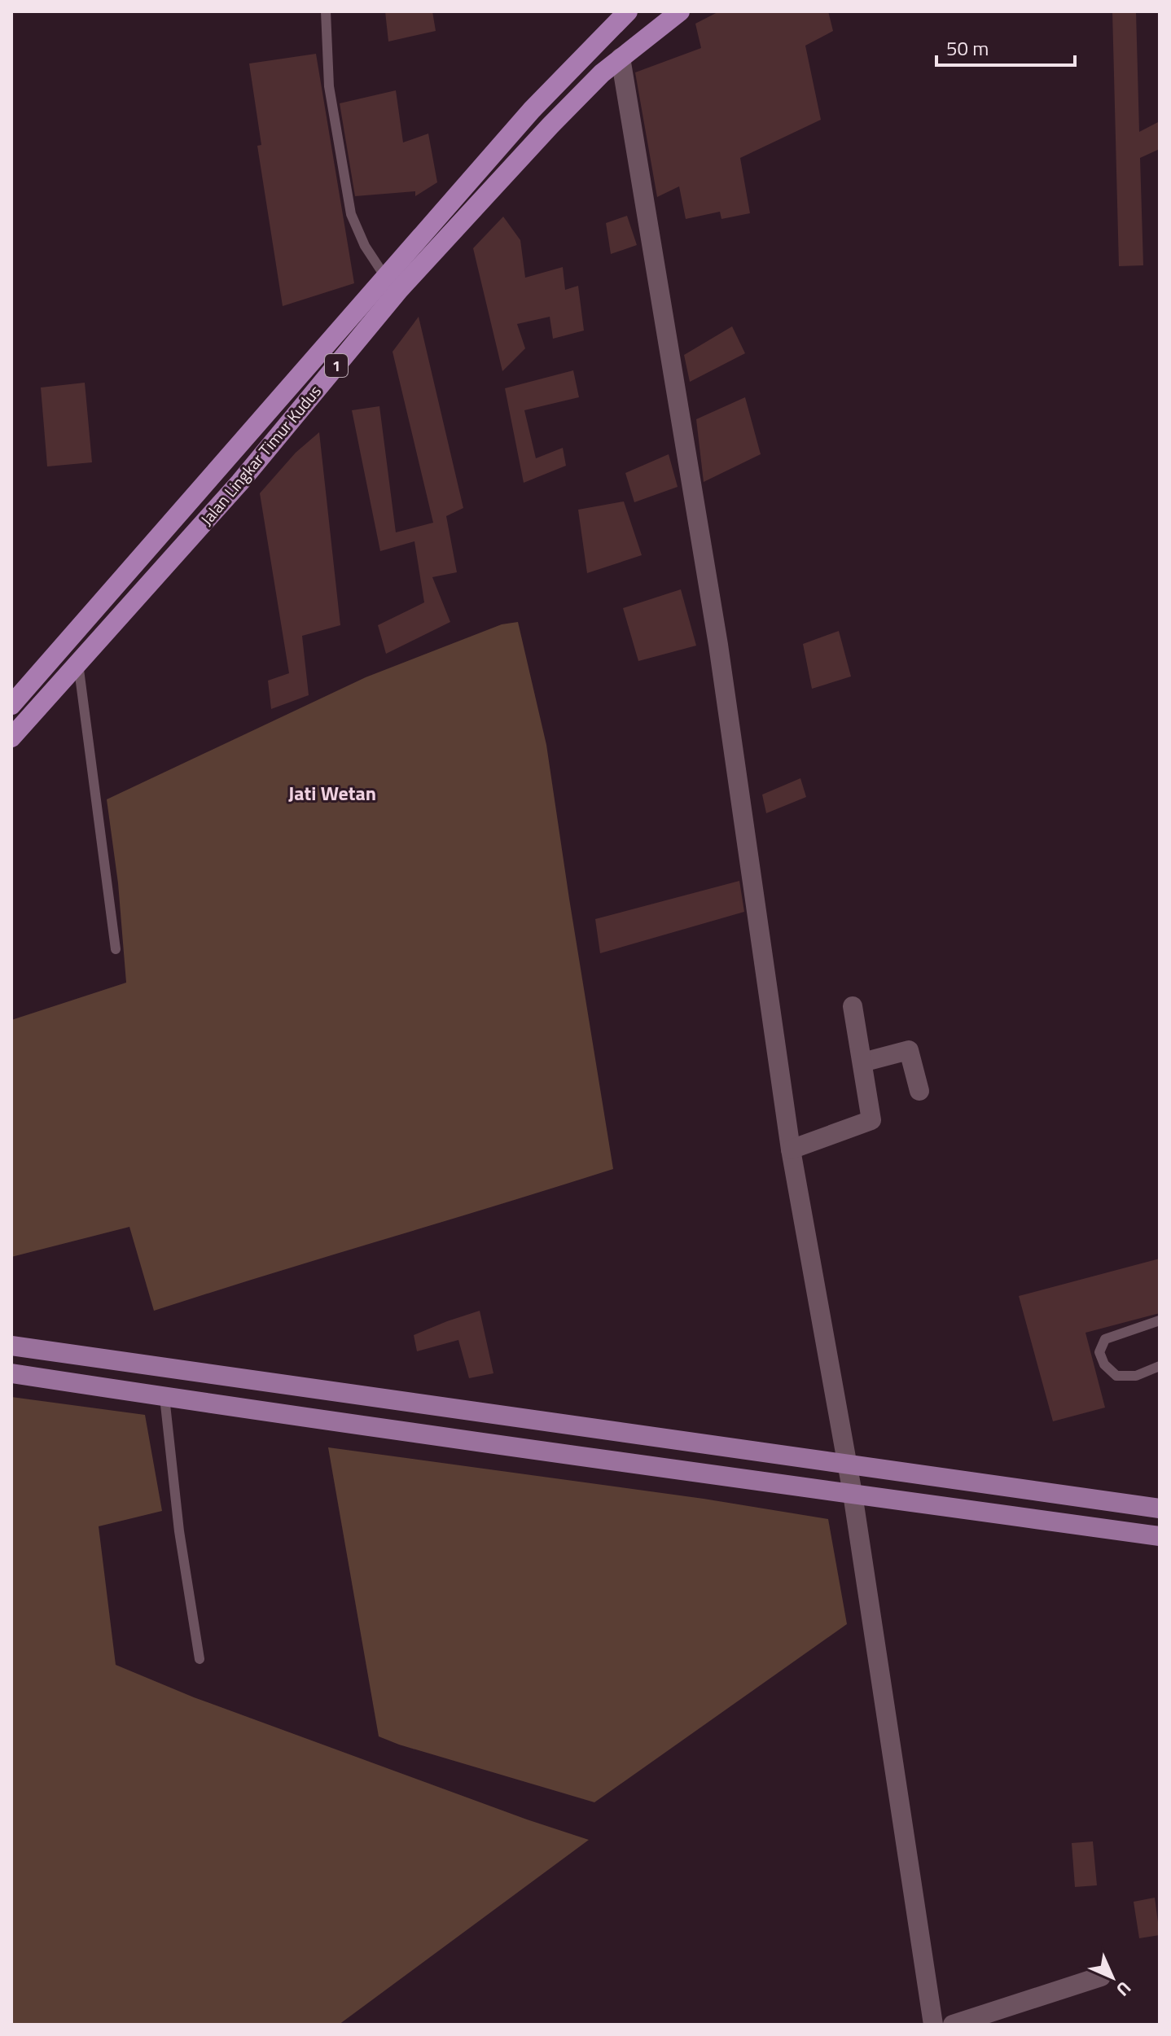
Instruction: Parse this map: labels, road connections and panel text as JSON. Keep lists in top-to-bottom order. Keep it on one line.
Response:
{"streets":{"highway":["1","Jalan Lingkar Timur Kudus"]},"districts":["Jati Wetan"],"scale_bar":"50 m","north":"bottom right"}
